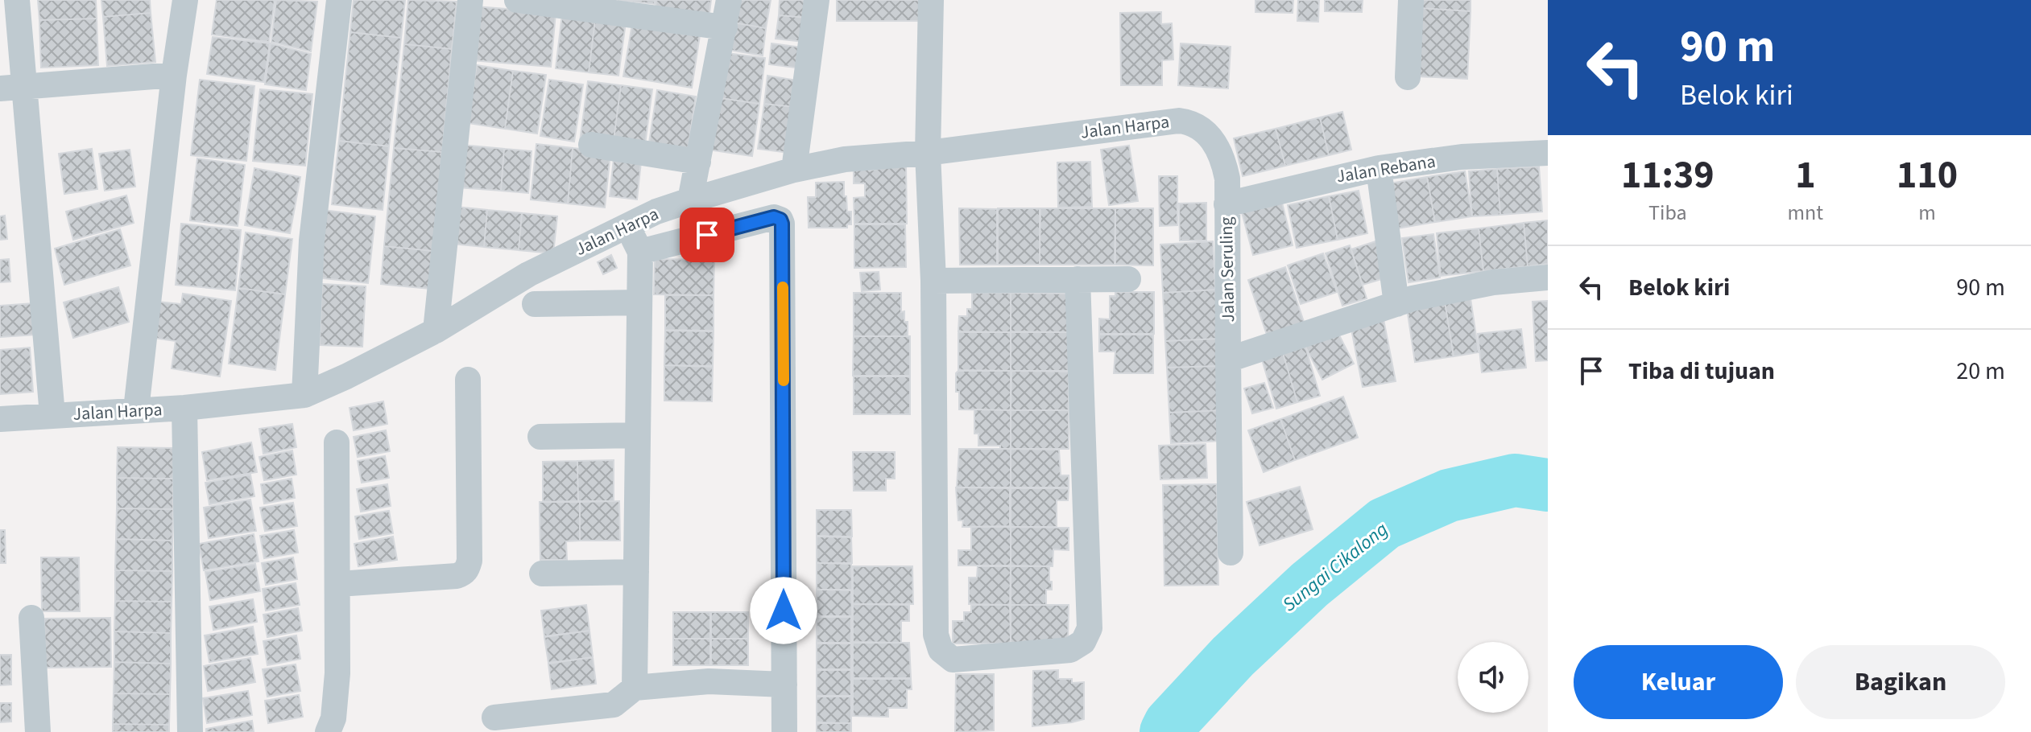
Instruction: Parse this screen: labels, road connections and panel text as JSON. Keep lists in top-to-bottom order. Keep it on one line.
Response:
{"streets":{"street":["Jalan Harpa","Jalan Rebana","Jalan Seruling"]},"crossings":[["Jalan Harpa","Jalan Rebana"],["Jalan Harpa","Jalan Seruling"],["Jalan Rebana","Jalan Seruling"]],"water":["Sungai Cikalong"],"page":{"turn":["90 m","Belok kiri"],"eta":["11:39","Tiba","1","mnt","110","m"],"list":[{"name":"Belok kiri","value":"90 m"},{"name":"Tiba di tujuan","value":"20 m"}],"buttons":["Keluar","Bagikan"]}}
